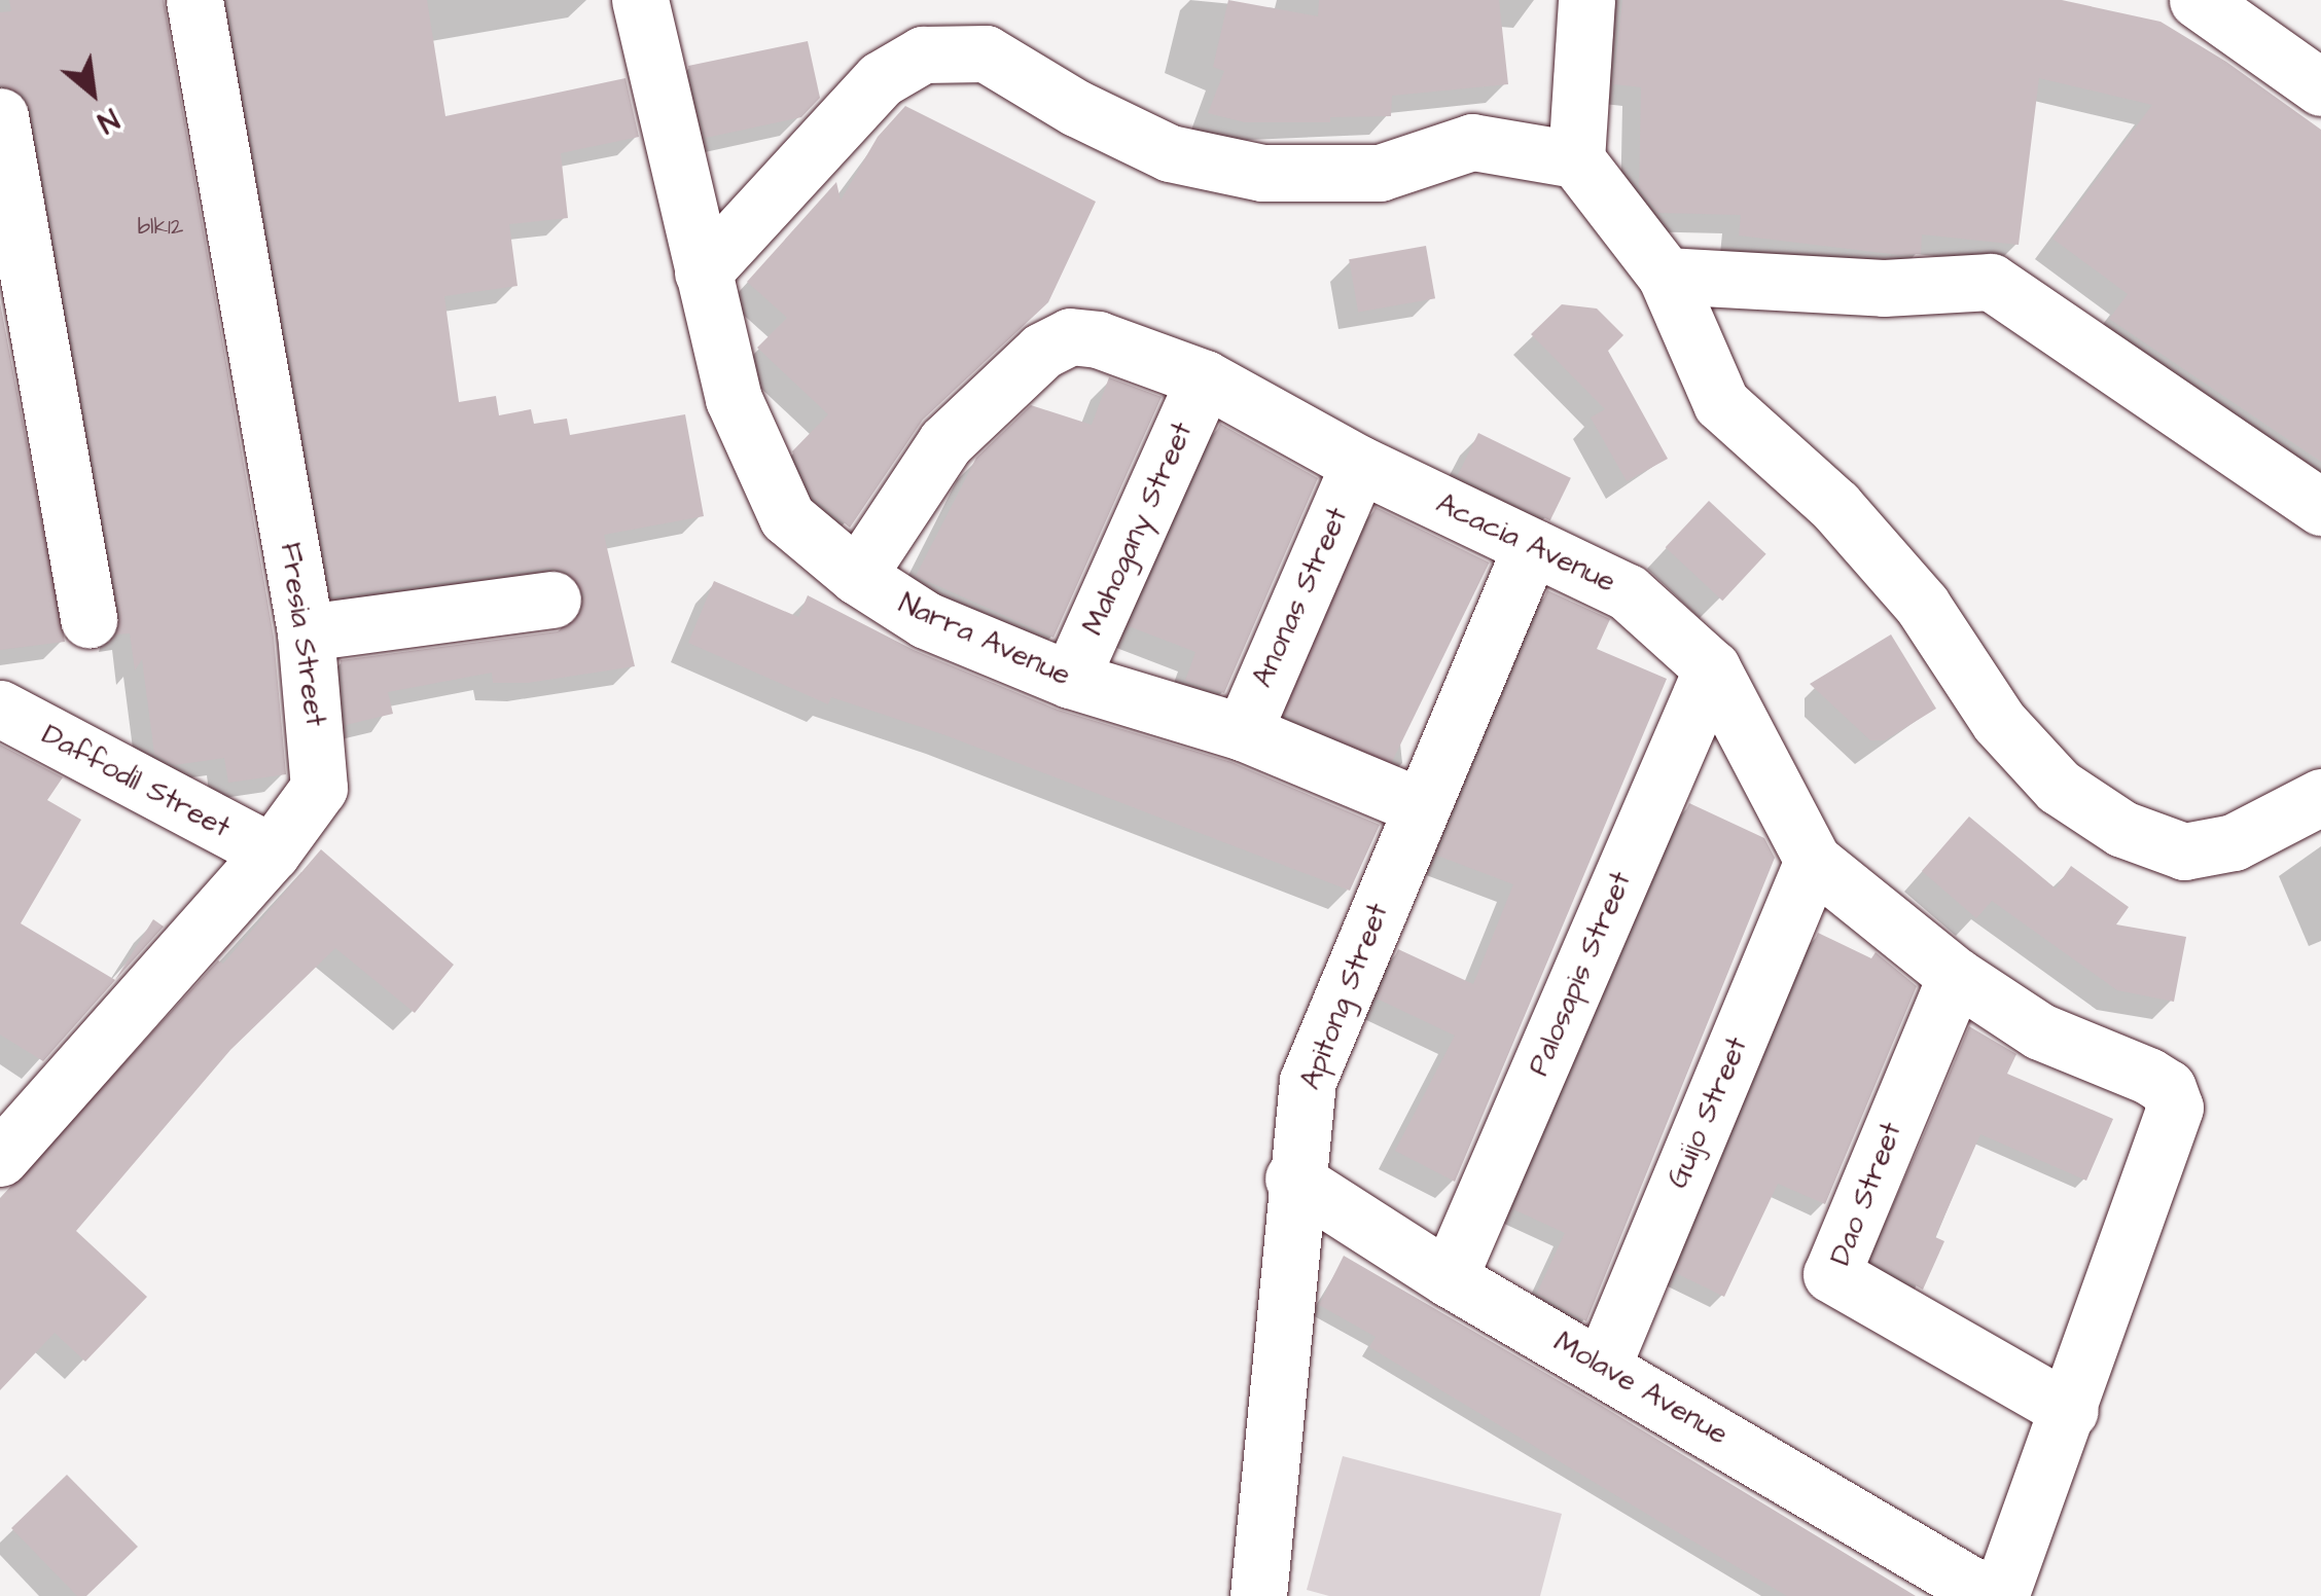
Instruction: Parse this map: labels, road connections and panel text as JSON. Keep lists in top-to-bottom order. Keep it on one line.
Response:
{"streets":{"street":["Mahogany Street","Acacia Avenue","Anonas Street","Fresia Street","Narra Avenue","Daffodil Street","Palosapis Street","Apitong Street","Guijo Street","Dao Street","Molave Avenue"]},"crossings":[["Mahogany Street","Acacia Avenue"],["Mahogany Street","Narra Avenue"],["Acacia Avenue","Anonas Street"],["Acacia Avenue","Narra Avenue"],["Acacia Avenue","Palosapis Street"],["Acacia Avenue","Apitong Street"],["Acacia Avenue","Guijo Street"],["Acacia Avenue","Dao Street"],["Anonas Street","Narra Avenue"],["Fresia Street","Daffodil Street"],["Narra Avenue","Apitong Street"],["Palosapis Street","Molave Avenue"],["Apitong Street","Molave Avenue"],["Guijo Street","Molave Avenue"]],"house_numbers":["blk12"],"north":"bottom right"}
